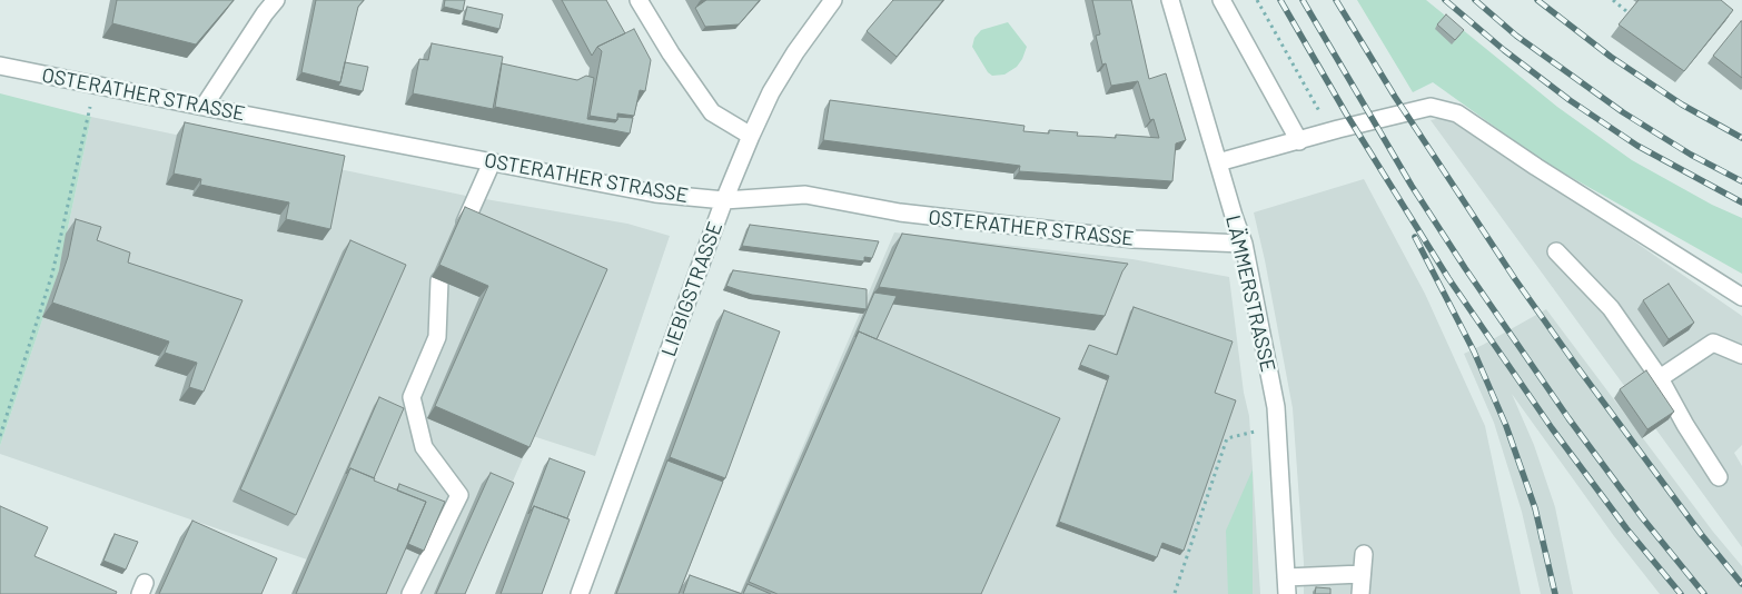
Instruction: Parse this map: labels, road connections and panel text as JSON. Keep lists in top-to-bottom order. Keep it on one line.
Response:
{"streets":{"street":["OSTERATHER STRASSE","LIEBIGSTRASSE","LÄMMERSTRASSE"]},"crossings":[["OSTERATHER STRASSE","LIEBIGSTRASSE"],["OSTERATHER STRASSE","LÄMMERSTRASSE"]]}
